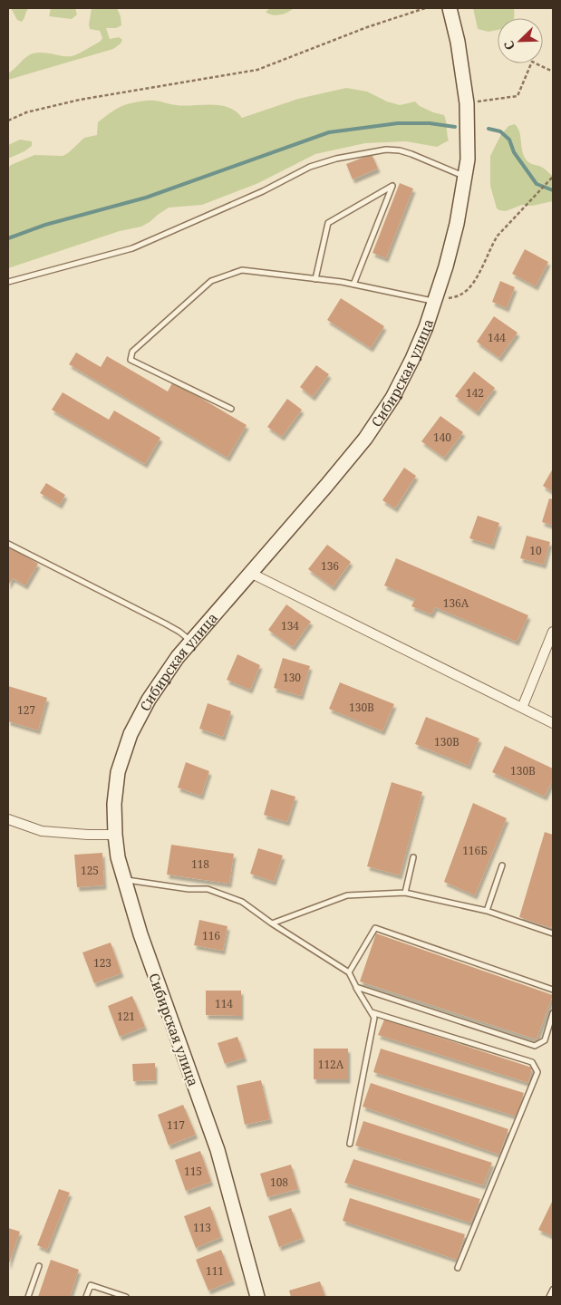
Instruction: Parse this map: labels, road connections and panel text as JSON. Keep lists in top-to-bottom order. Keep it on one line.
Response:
{"streets":{"street":["Сибирская улица"]},"house_numbers":["144","142","140","10","136","136А","134","130","130В","127","130В","130В","116Б","118","125","116","123","114","121","112А","117","115","108","113","111"],"north":"bottom left"}
